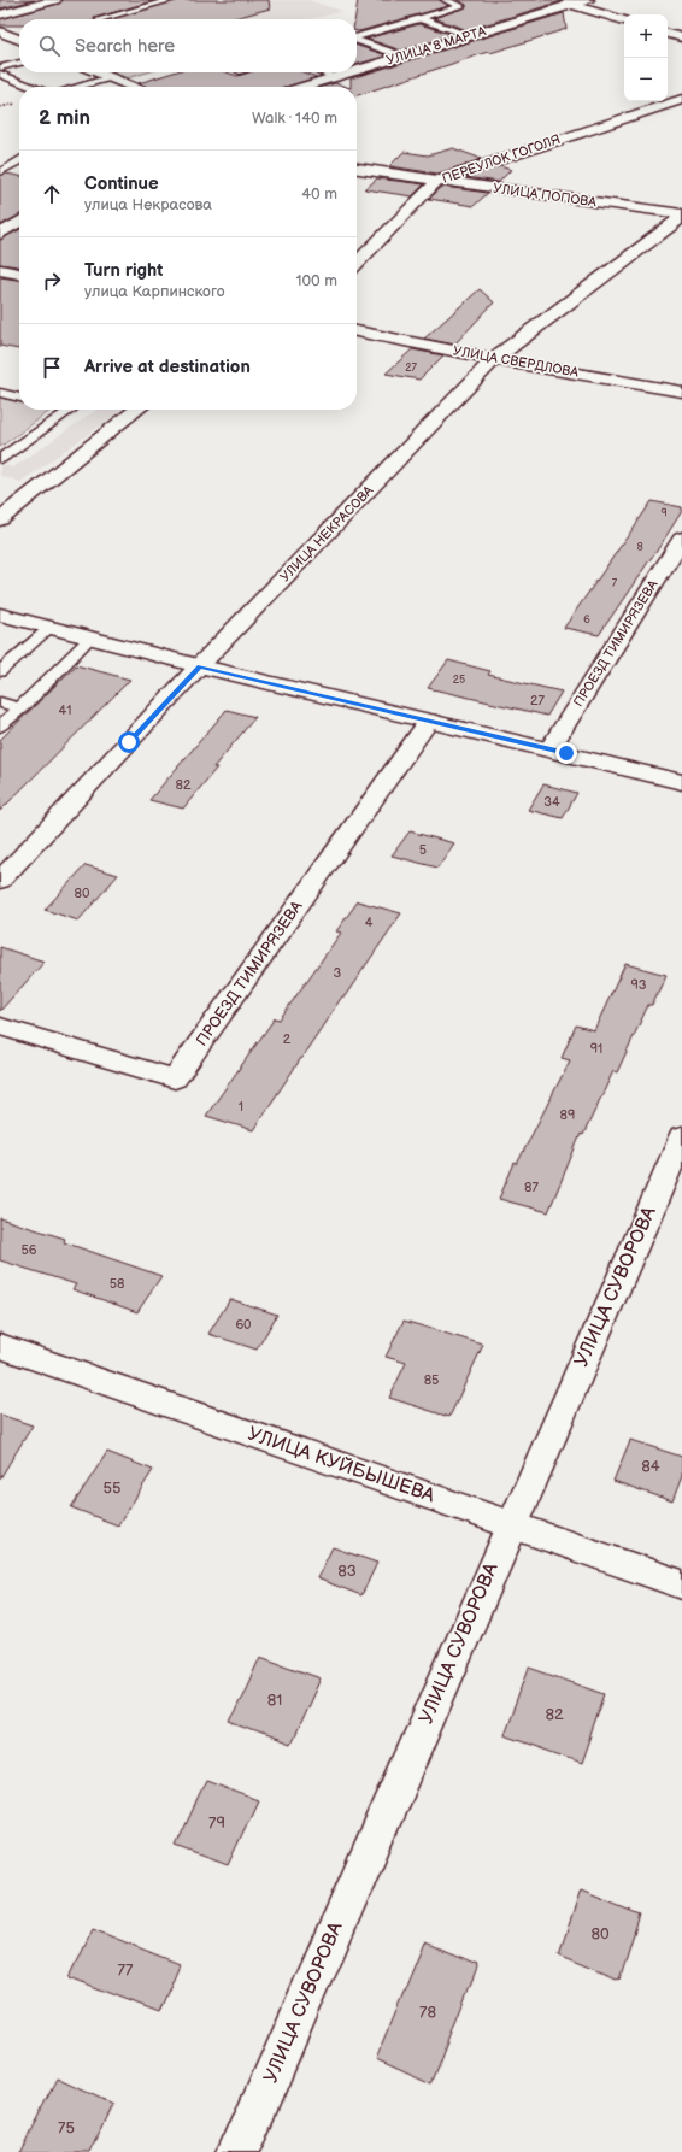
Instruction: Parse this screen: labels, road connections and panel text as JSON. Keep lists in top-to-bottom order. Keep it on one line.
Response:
{"streets":{"street":["УЛИЦА 8 МАРТА","ПЕРЕУЛОК ГОГОЛЯ","УЛИЦА ПОПОВА","УЛИЦА СВЕРДЛОВА","УЛИЦА НЕКРАСОВА","ПРОЕЗД ТИМИРЯЗЕВА","УЛИЦА СУВОРОВА","УЛИЦА КУЙБЫШЕВА"]},"crossings":[["ПЕРЕУЛОК ГОГОЛЯ","УЛИЦА ПОПОВА"],["УЛИЦА ПОПОВА","УЛИЦА НЕКРАСОВА"],["УЛИЦА СВЕРДЛОВА","УЛИЦА НЕКРАСОВА"],["УЛИЦА СУВОРОВА","УЛИЦА КУЙБЫШЕВА"]],"house_numbers":["27","9","8","7","6","25","27","41","82","34","5","80","4","3","93","2","91","1","89","87","56","58","60","85","84","55","83","81","82","79","80","77","78","75"],"page":{"map_buttons":["+","−"],"search":"Search here","heading":["2 min","Walk · 140 m"],"list":[["Continue","улица Некрасова","40 m"],["Turn right","улица Карпинского","100 m"],"Arrive at destination"]}}
